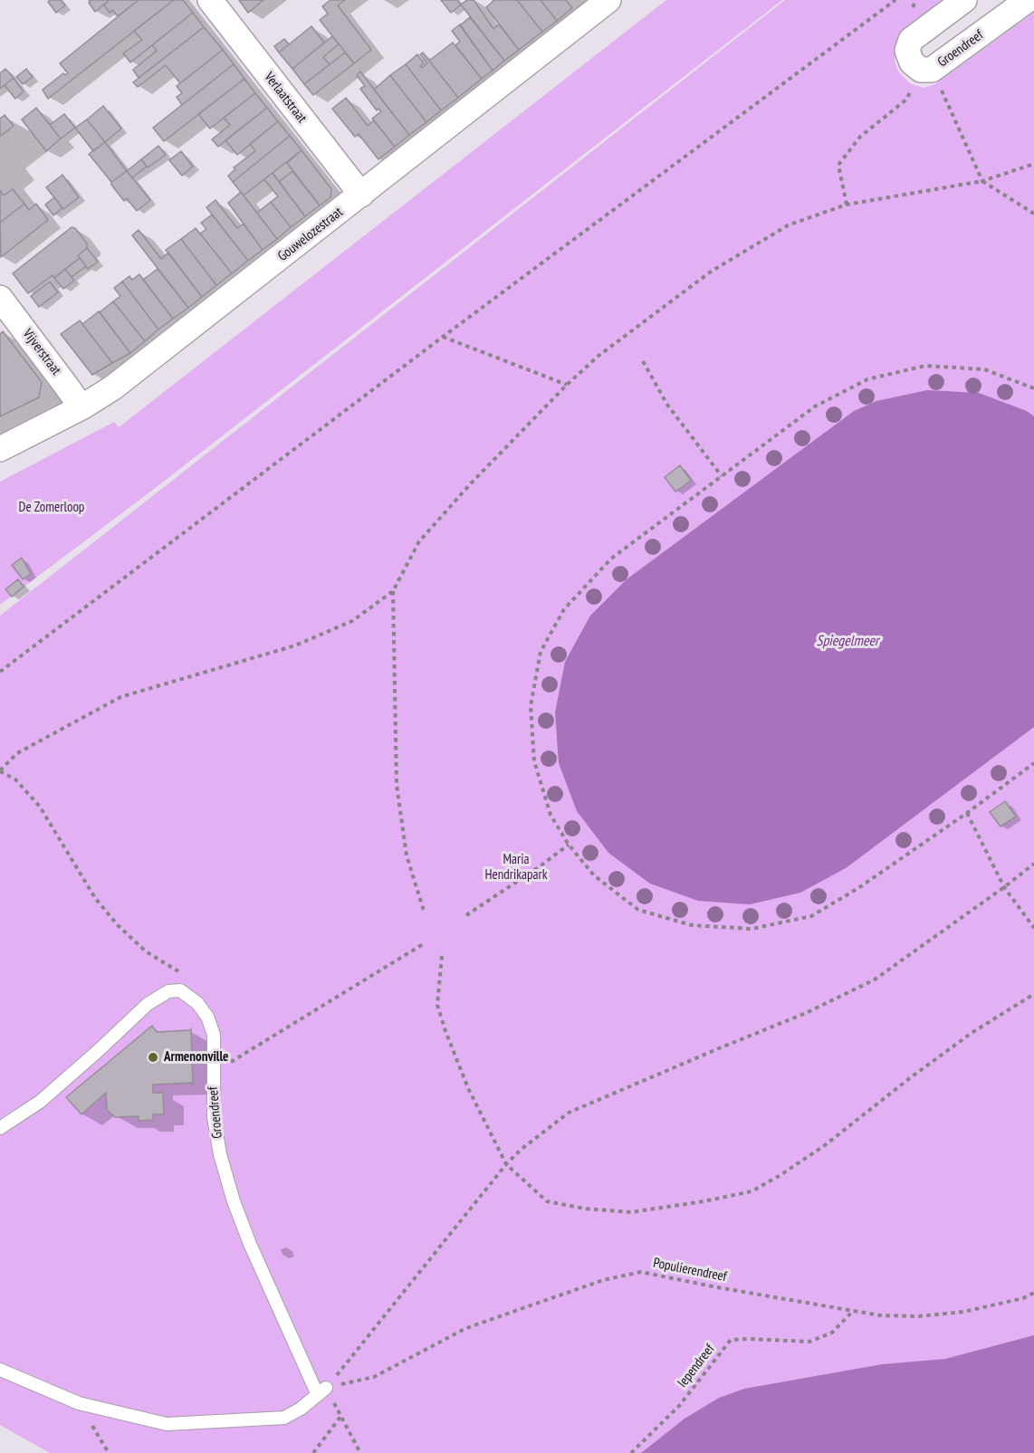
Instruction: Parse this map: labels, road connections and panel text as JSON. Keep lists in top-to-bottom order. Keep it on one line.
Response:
{"streets":{"street":["Groendreef","Verlaatstraat","Gouwelozestraat","Vijverstraat"],"path":["Populierendreef","Iependreef"]},"crossings":[["Groendreef","Populierendreef"],["Verlaatstraat","Gouwelozestraat"],["Gouwelozestraat","Vijverstraat"],["Populierendreef","Iependreef"]],"water":["Spiegelmeer"],"parks":["De Zomerloop","Maria Hendrikapark"],"places":["Armenonville"]}
